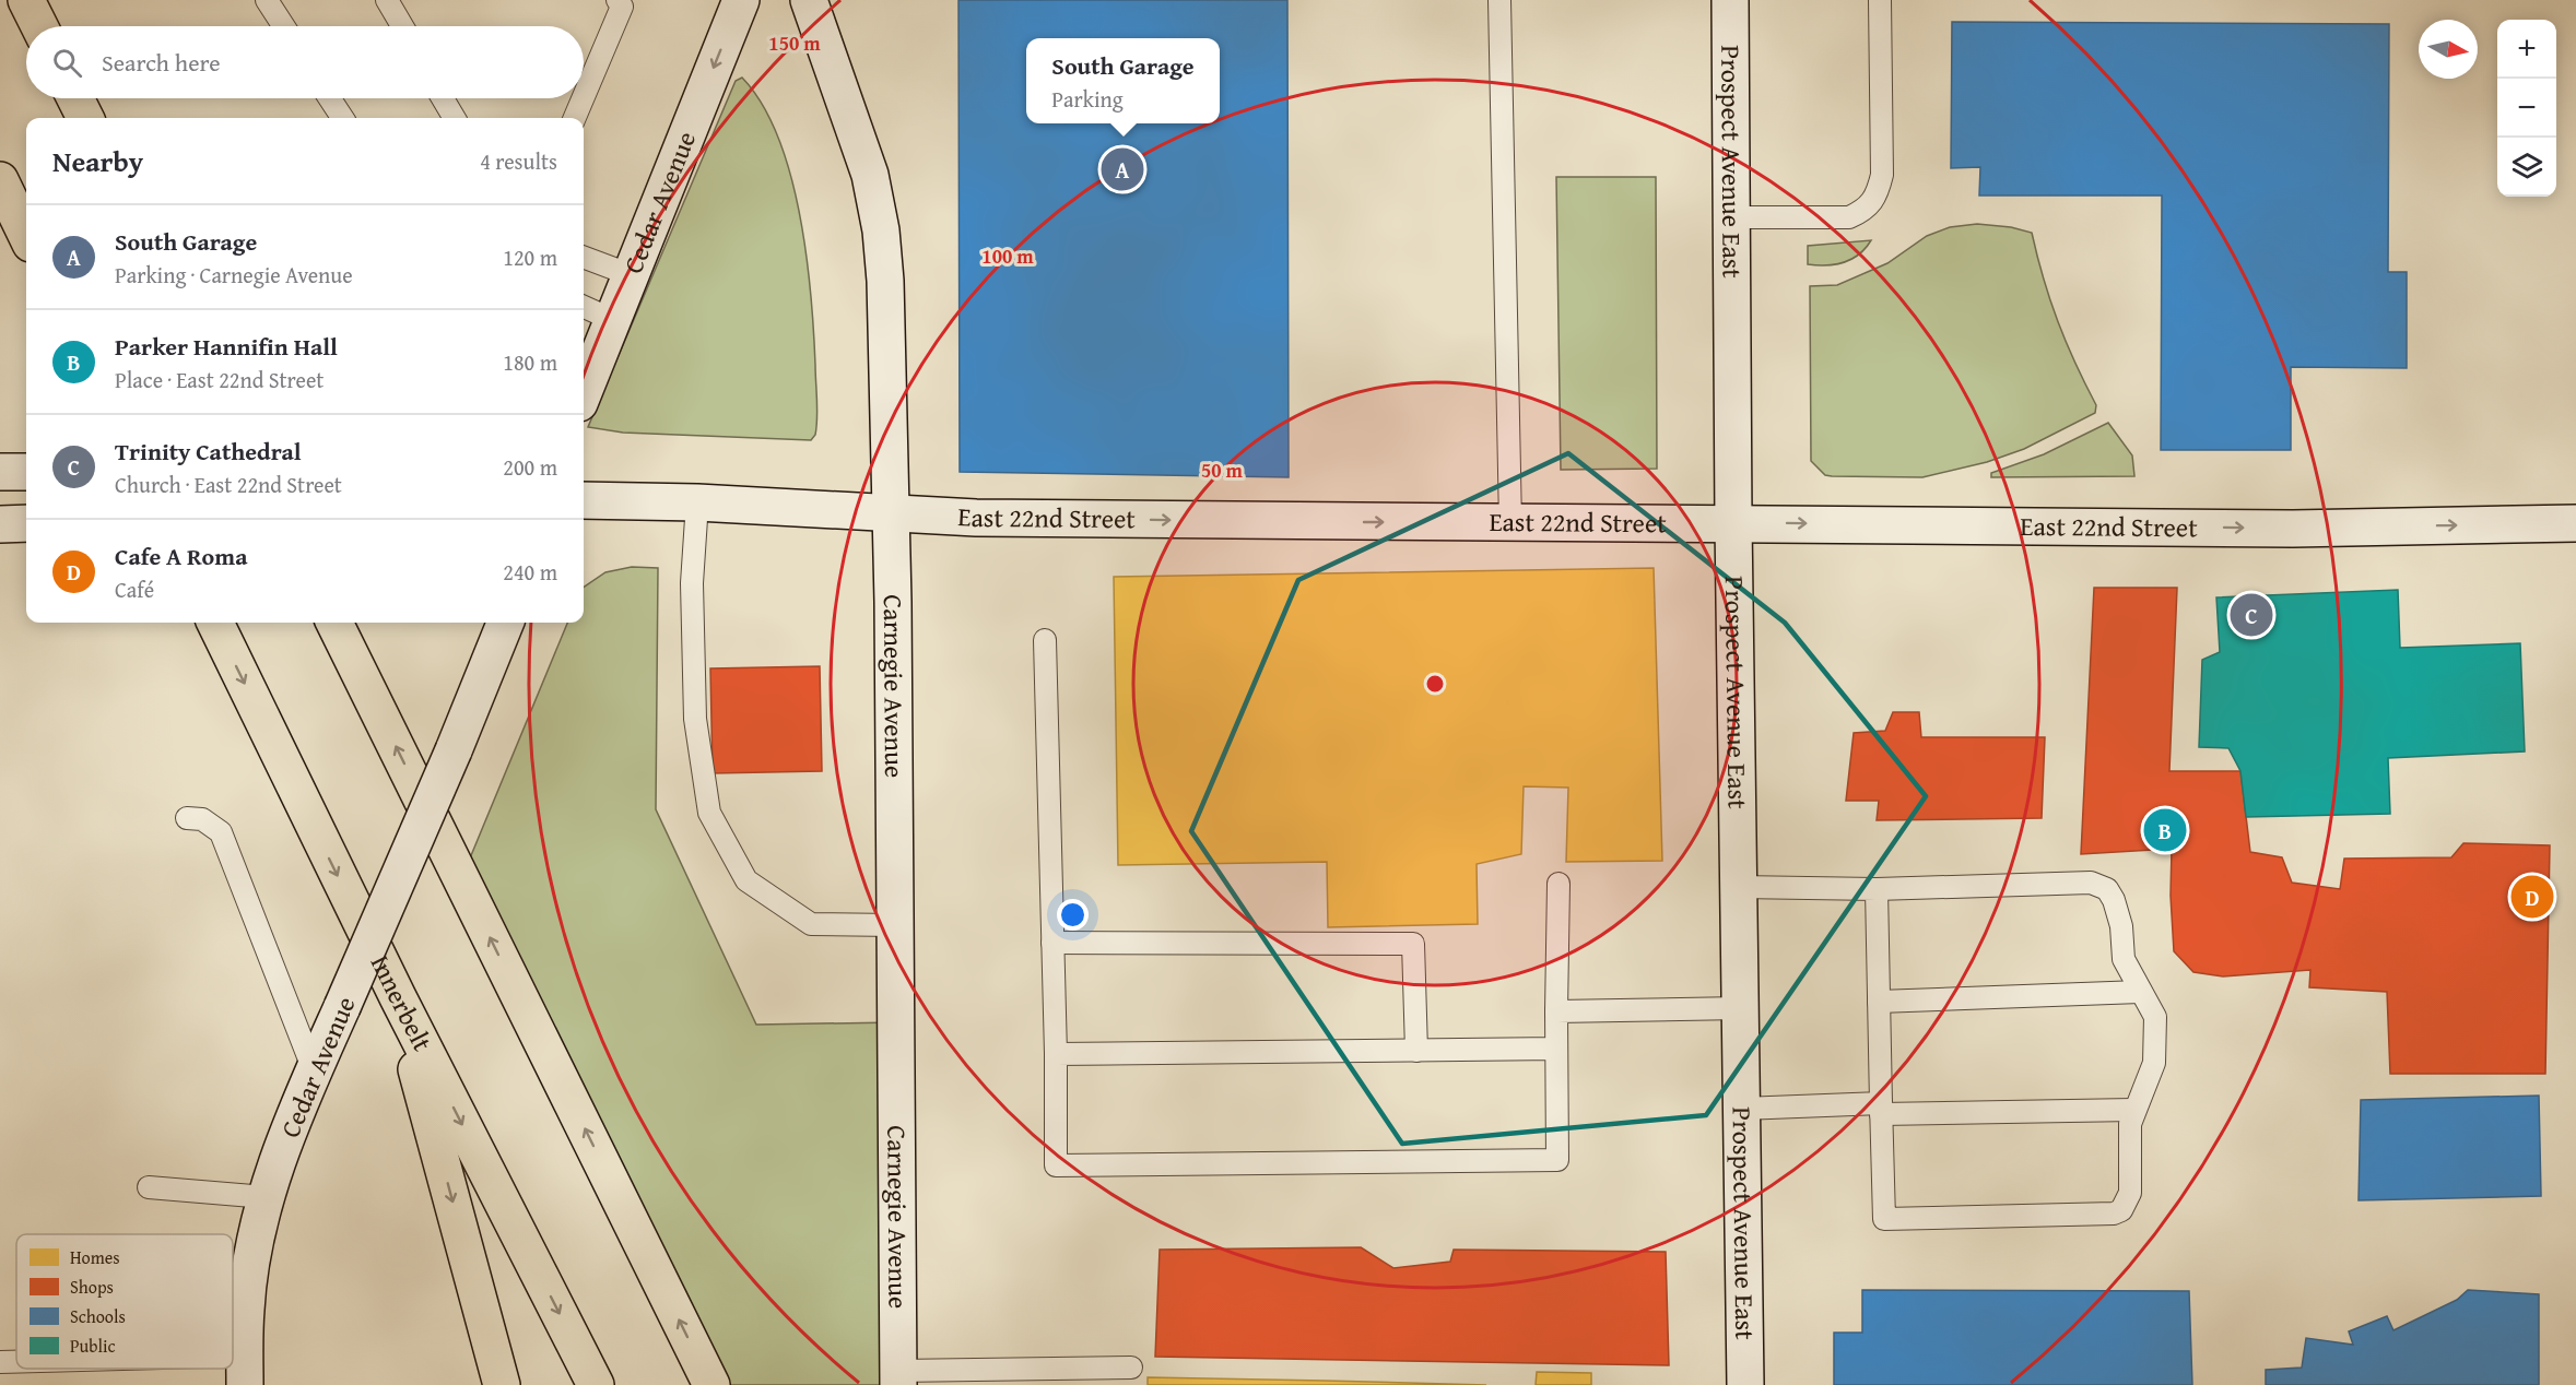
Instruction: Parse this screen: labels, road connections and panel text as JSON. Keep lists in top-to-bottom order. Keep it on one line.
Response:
{"streets":{"highway":["Innerbelt"],"street":["Prospect Avenue East","Cedar Avenue","East 22nd Street","Carnegie Avenue"]},"crossings":[["Prospect Avenue East","East 22nd Street"],["East 22nd Street","Carnegie Avenue"]],"one_way":["East 22nd Street"],"legend":["Homes","Shops","Schools","Public"],"north":"right","page":{"map_buttons":["+","−"],"search":"Search here","popup":["South Garage","Parking"],"heading":["Nearby","4 results"],"pins":["A","C","B","D"],"list":[{"mark":"A","name":"South Garage","note":"Parking · Carnegie Avenue","value":"120 m"},{"mark":"B","name":"Parker Hannifin Hall","note":"Place · East 22nd Street","value":"180 m"},{"mark":"C","name":"Trinity Cathedral","note":"Church · East 22nd Street","value":"200 m"},{"mark":"D","name":"Cafe A Roma","note":"Café","value":"240 m"}]},"rings":["150 m","100 m","50 m"]}
